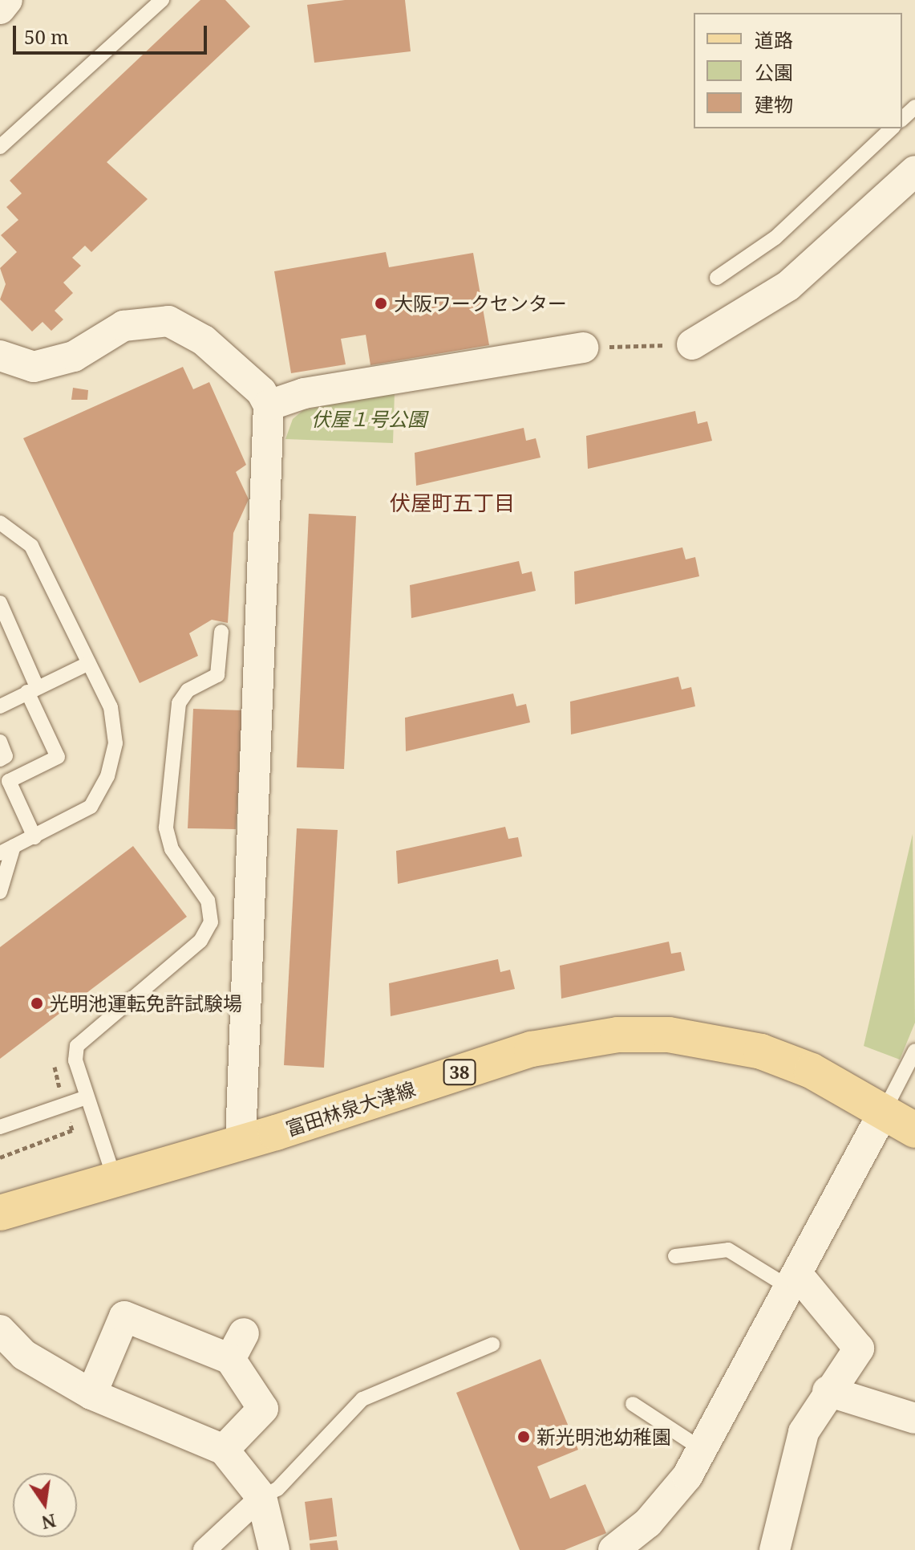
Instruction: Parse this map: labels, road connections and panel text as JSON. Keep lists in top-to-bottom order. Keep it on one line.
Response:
{"streets":{"main road":["38","富田林泉大津線"]},"districts":["伏屋町五丁目"],"parks":["伏屋１号公園"],"places":["大阪ワークセンター","光明池運転免許試験場","新光明池幼稚園"],"legend":["道路","公園","建物"],"scale_bar":"50 m","north":"bottom"}
